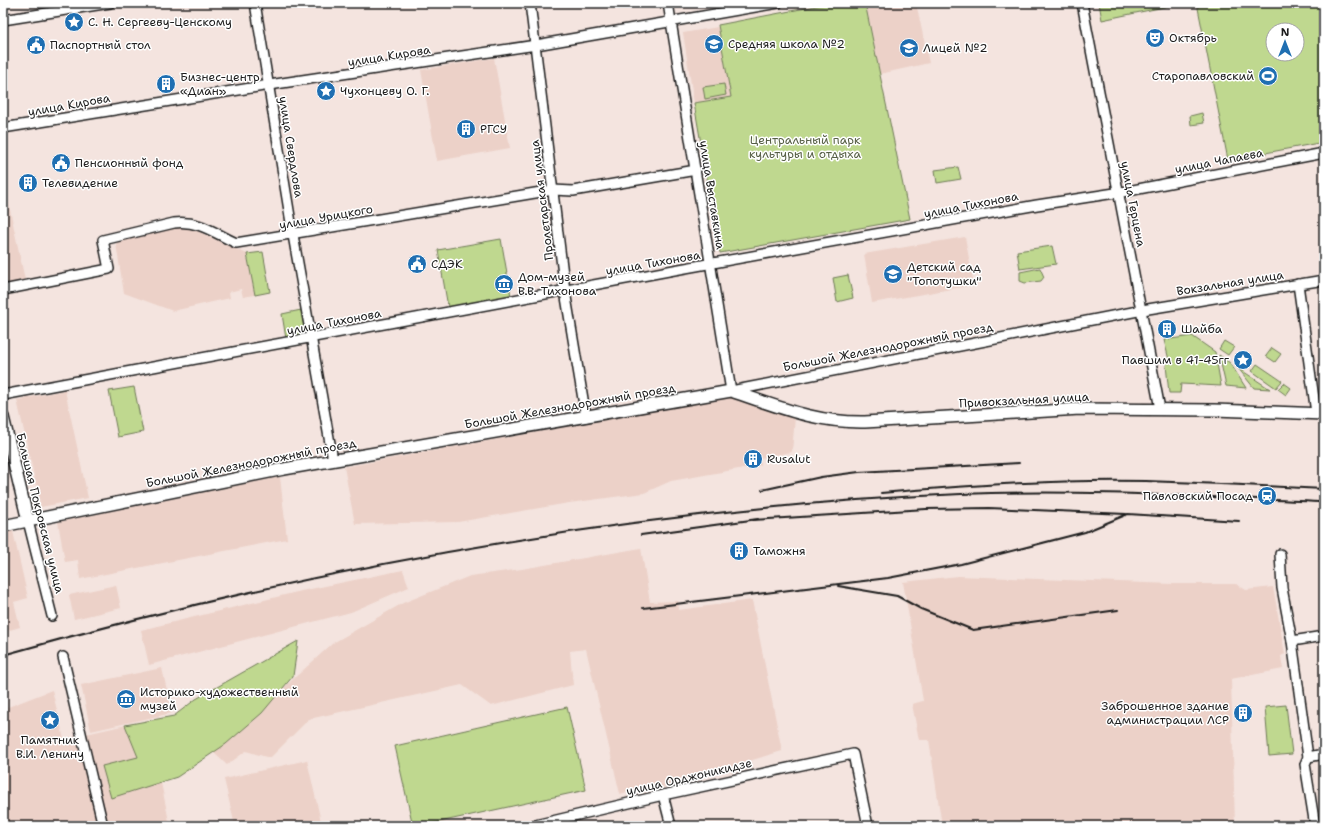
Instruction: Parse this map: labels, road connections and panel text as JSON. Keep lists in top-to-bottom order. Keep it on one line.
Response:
{"streets":{"main road":["Большой Железнодорожный проезд","Привокзальная улица","Большая Покровская улица"],"street":["улица Кирова","улица Свердлова","улица Чапаева","улица Выставкина","Пролетарская улица","улица Герцена","улица Тихонова","улица Урицкого","Вокзальная улица","улица Орджоникидзе"]},"crossings":[["улица Кирова","улица Свердлова"],["улица Кирова","улица Выставкина"],["улица Кирова","Пролетарская улица"],["улица Свердлова","улица Тихонова"],["улица Свердлова","улица Урицкого"],["улица Свердлова","Большой Железнодорожный проезд"],["улица Чапаева","улица Герцена"],["улица Чапаева","улица Тихонова"],["улица Выставкина","улица Тихонова"],["улица Выставкина","улица Урицкого"],["улица Выставкина","Большой Железнодорожный проезд"],["улица Выставкина","Привокзальная улица"],["Пролетарская улица","улица Тихонова"],["Пролетарская улица","улица Урицкого"],["Пролетарская улица","Большой Железнодорожный проезд"],["улица Герцена","улица Тихонова"],["улица Герцена","Вокзальная улица"],["улица Герцена","Большой Железнодорожный проезд"],["улица Герцена","Привокзальная улица"],["Вокзальная улица","Большой Железнодорожный проезд"],["Большой Железнодорожный проезд","Привокзальная улица"],["Большой Железнодорожный проезд","Большая Покровская улица"]],"parks":["Центральный парк культуры и отдыха"],"places":{"place":["С. Н. Сергееву-Ценскому","Чухонцеву О. Г.","Павшим в 41-45гг","Памятник В.И. Ленину"],"theatre":["Октябрь"],"school or university":["Средняя школа №2","Лицей №2","Детский сад \"Топотушки\""],"public building":["Паспортный стол","Пенсионный фонд","СДЭК"],"sports":["Старопавловский"],"building":["Бизнес-центр «Диан»","РГСУ","Телевидение","Шайба","Rusalut","Таможня","Заброшенное здание администрации ЛСР"],"museum":["Дом-музей В.В. Тихонова","Историко-художественный музей"],"station":["Павловский Посад"]},"north":"top"}
